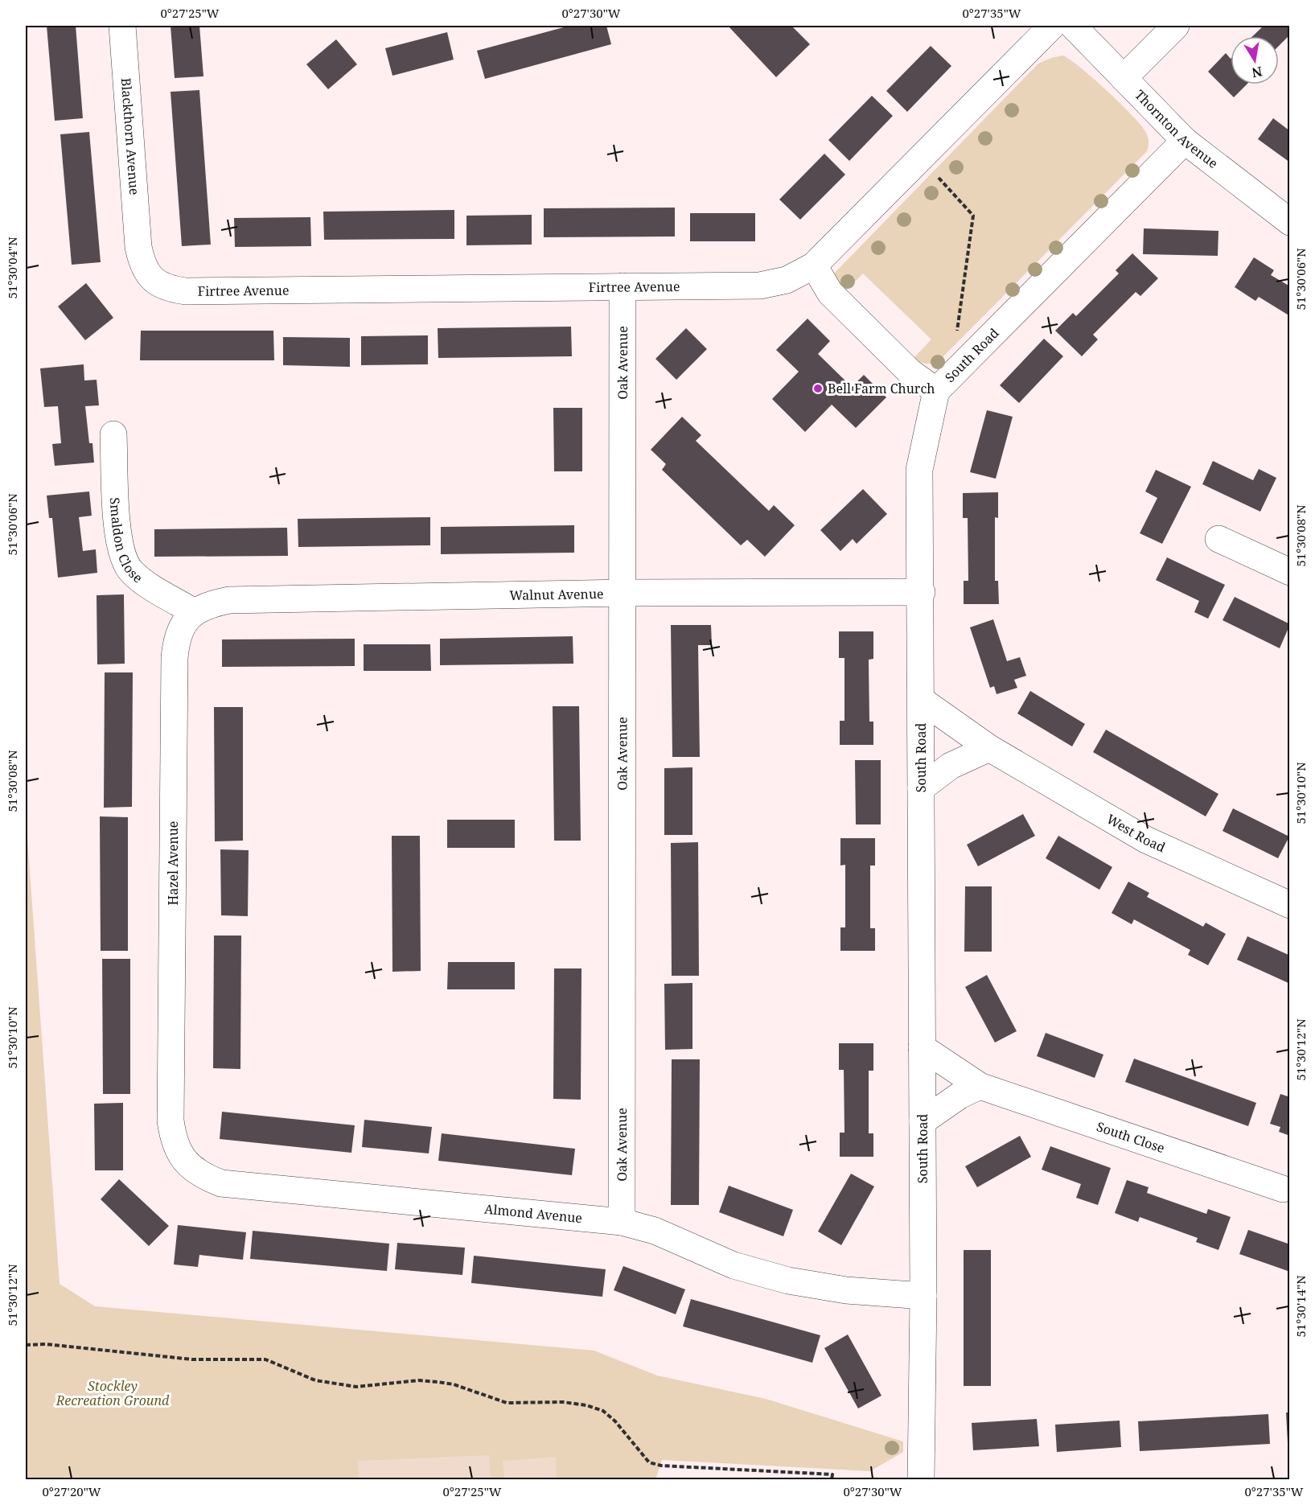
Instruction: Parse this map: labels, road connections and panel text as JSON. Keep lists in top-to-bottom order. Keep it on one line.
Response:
{"streets":{"street":["Thornton Avenue","Blackthorn Avenue","Firtree Avenue","South Road","Oak Avenue","Smaldon Close","Walnut Avenue","West Road","Hazel Avenue","South Close","Almond Avenue"]},"crossings":[["Thornton Avenue","South Road"],["Blackthorn Avenue","Firtree Avenue"],["Firtree Avenue","Oak Avenue"],["South Road","Walnut Avenue"],["South Road","West Road"],["South Road","South Close"],["South Road","Almond Avenue"],["Oak Avenue","Walnut Avenue"],["Oak Avenue","Almond Avenue"],["Smaldon Close","Walnut Avenue"],["Smaldon Close","Hazel Avenue"],["Walnut Avenue","Hazel Avenue"],["Hazel Avenue","Almond Avenue"]],"parks":["Stockley Recreation Ground"],"places":["Bell Farm Church"],"north":"bottom","coordinates":["0°27'25\"W","0°27'30\"W","0°27'35\"W","51°30'04\"N","51°30'06\"N","51°30'08\"N","51°30'10\"N","51°30'12\"N","51°30'14\"N","0°27'20\"W"]}
